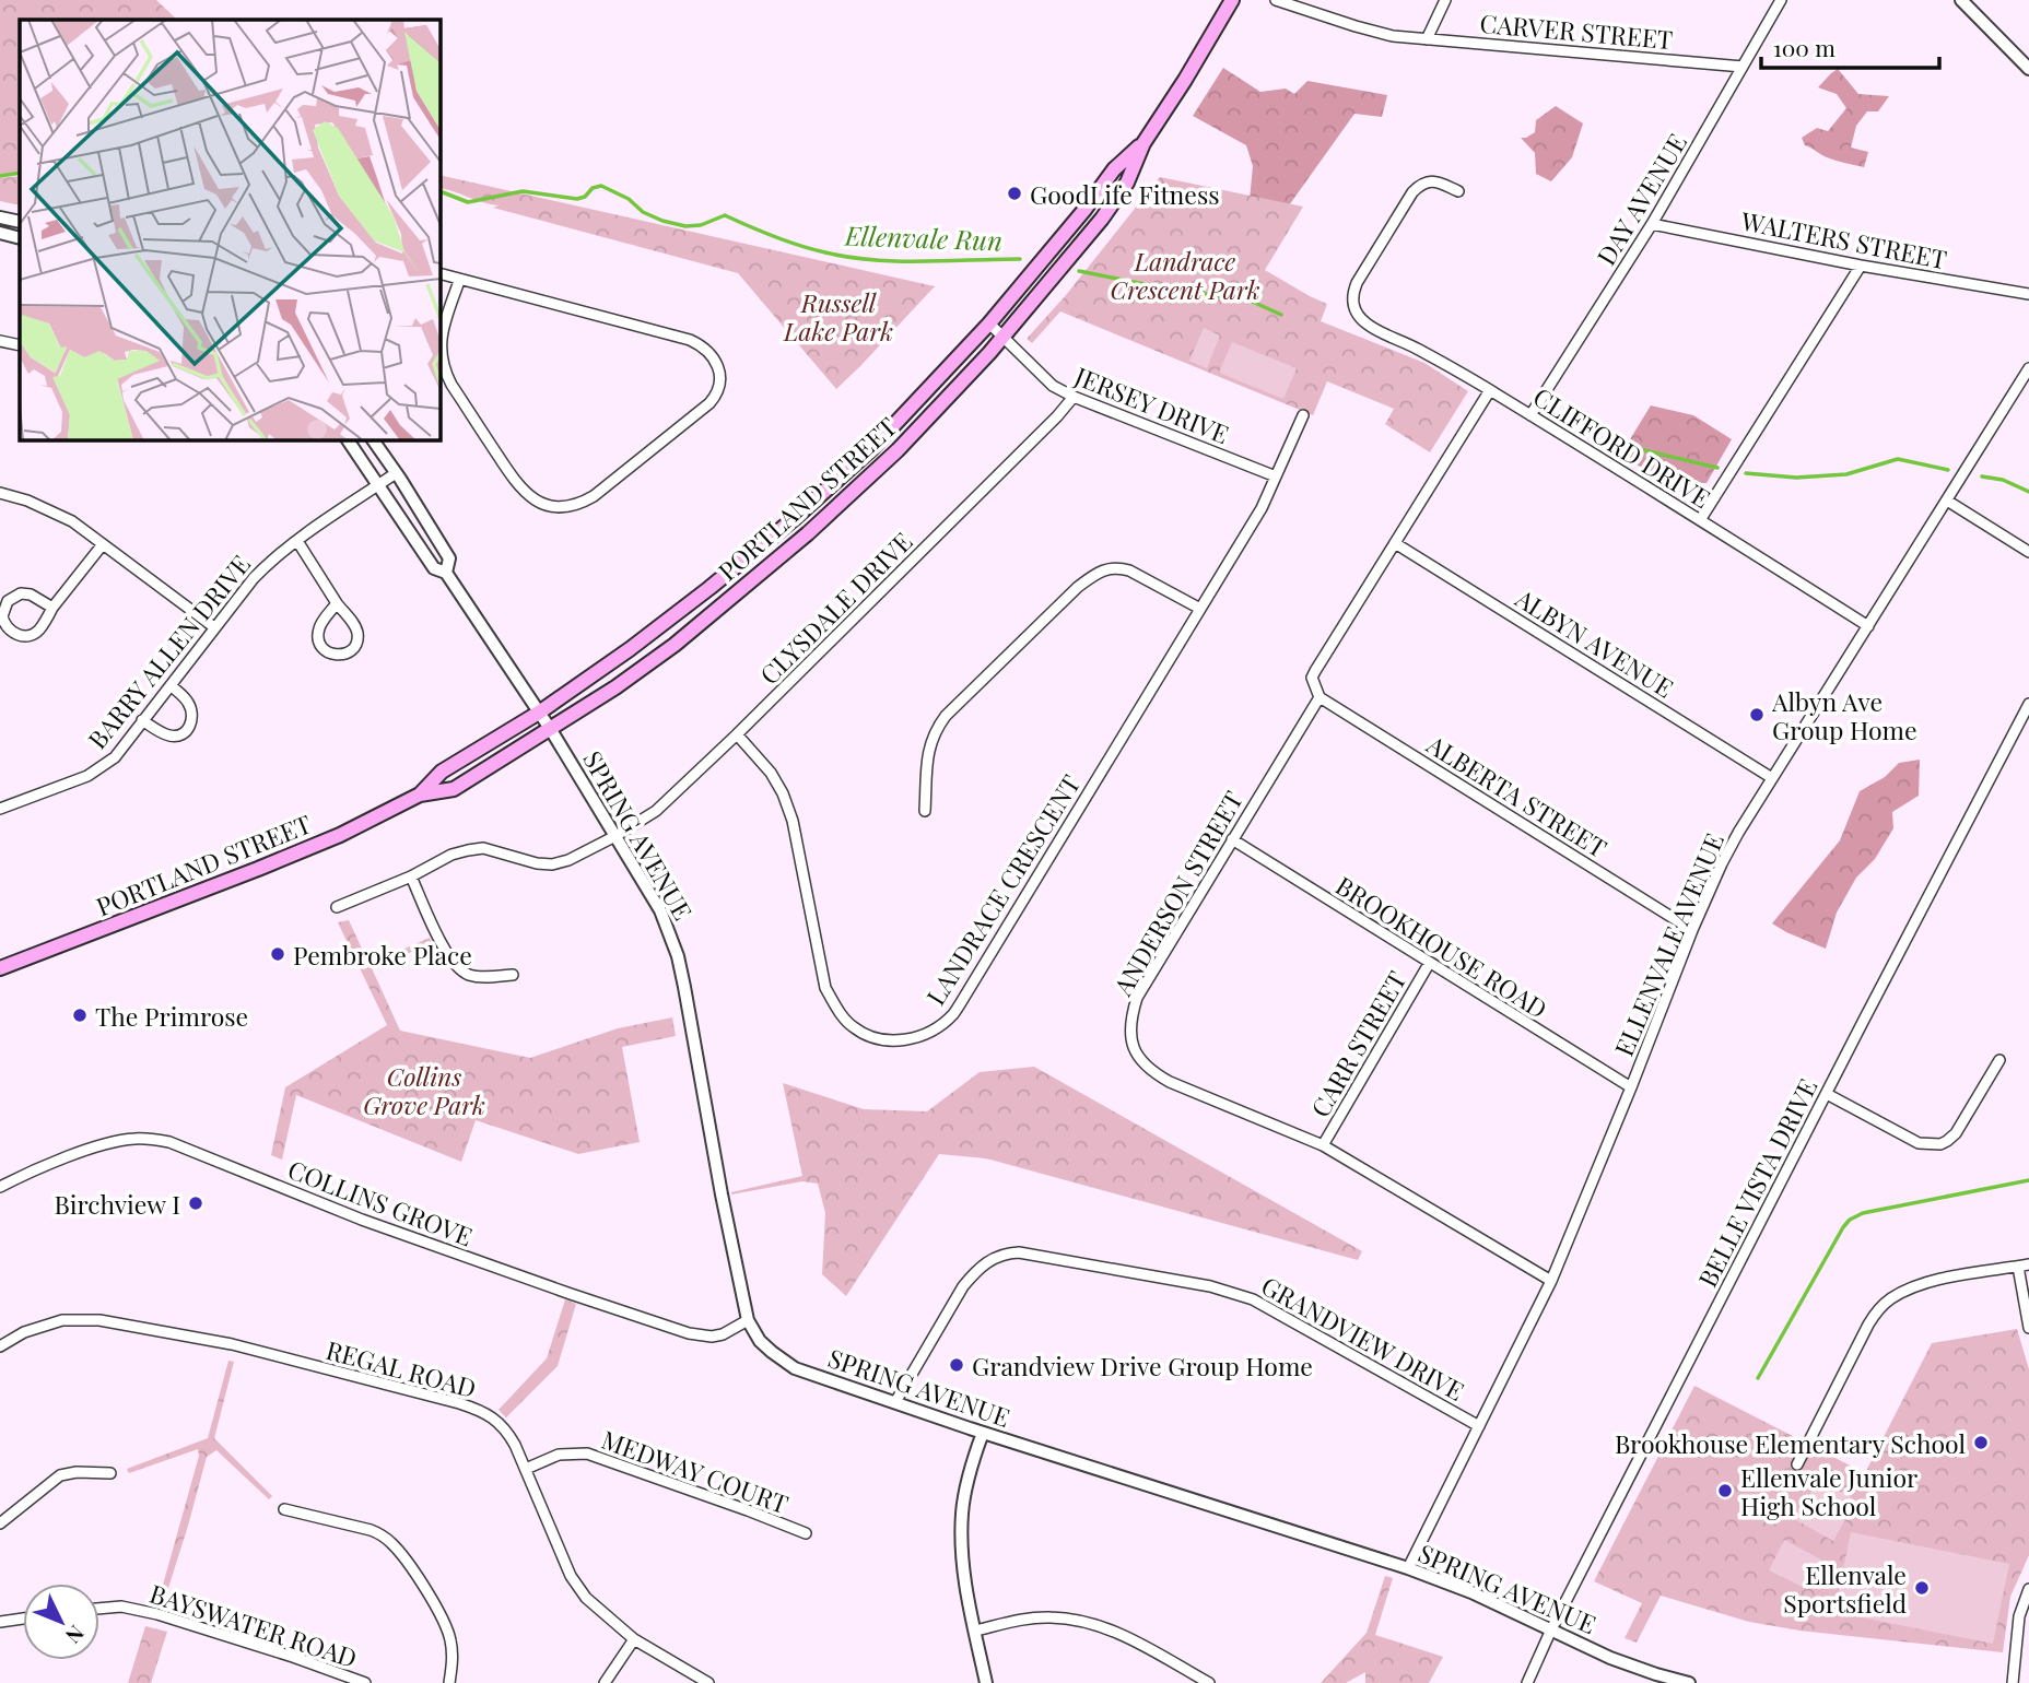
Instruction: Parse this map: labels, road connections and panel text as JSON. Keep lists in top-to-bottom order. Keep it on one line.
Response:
{"streets":{"main road":["PORTLAND STREET"],"street":["CARVER STREET","DAY AVENUE","WALTERS STREET","JERSEY DRIVE","CLIFFORD DRIVE","CLYSDALE DRIVE","ALBYN AVENUE","BARRY ALLEN DRIVE","ALBERTA STREET","SPRING AVENUE","LANDRACE CRESCENT","ANDERSON STREET","ELLENVALE AVENUE","BROOKHOUSE ROAD","CARR STREET","BELLE VISTA DRIVE","COLLINS GROVE","GRANDVIEW DRIVE","REGAL ROAD","MEDWAY COURT","BAYSWATER ROAD"]},"crossings":[["CARVER STREET","DAY AVENUE"],["DAY AVENUE","WALTERS STREET"],["DAY AVENUE","CLIFFORD DRIVE"],["JERSEY DRIVE","PORTLAND STREET"],["JERSEY DRIVE","CLYSDALE DRIVE"],["JERSEY DRIVE","LANDRACE CRESCENT"],["CLIFFORD DRIVE","ANDERSON STREET"],["CLIFFORD DRIVE","ELLENVALE AVENUE"],["PORTLAND STREET","SPRING AVENUE"],["CLYSDALE DRIVE","SPRING AVENUE"],["CLYSDALE DRIVE","LANDRACE CRESCENT"],["ALBYN AVENUE","ANDERSON STREET"],["ALBYN AVENUE","ELLENVALE AVENUE"],["ALBERTA STREET","ANDERSON STREET"],["ALBERTA STREET","ELLENVALE AVENUE"],["SPRING AVENUE","ELLENVALE AVENUE"],["SPRING AVENUE","BELLE VISTA DRIVE"],["SPRING AVENUE","COLLINS GROVE"],["SPRING AVENUE","GRANDVIEW DRIVE"],["ANDERSON STREET","ELLENVALE AVENUE"],["ANDERSON STREET","BROOKHOUSE ROAD"],["ANDERSON STREET","CARR STREET"],["ELLENVALE AVENUE","BROOKHOUSE ROAD"],["ELLENVALE AVENUE","GRANDVIEW DRIVE"],["BROOKHOUSE ROAD","CARR STREET"],["REGAL ROAD","MEDWAY COURT"]],"water":["Ellenvale Run"],"parks":["Landrace Crescent Park","Russell Lake Park","Collins Grove Park"],"places":["GoodLife Fitness","Albyn Ave Group Home","Pembroke Place","The Primrose","Birchview I","Grandview Drive Group Home","Brookhouse Elementary School","Ellenvale Junior High School","Ellenvale Sportsfield"],"scale_bar":"100 m","north":"bottom right"}
